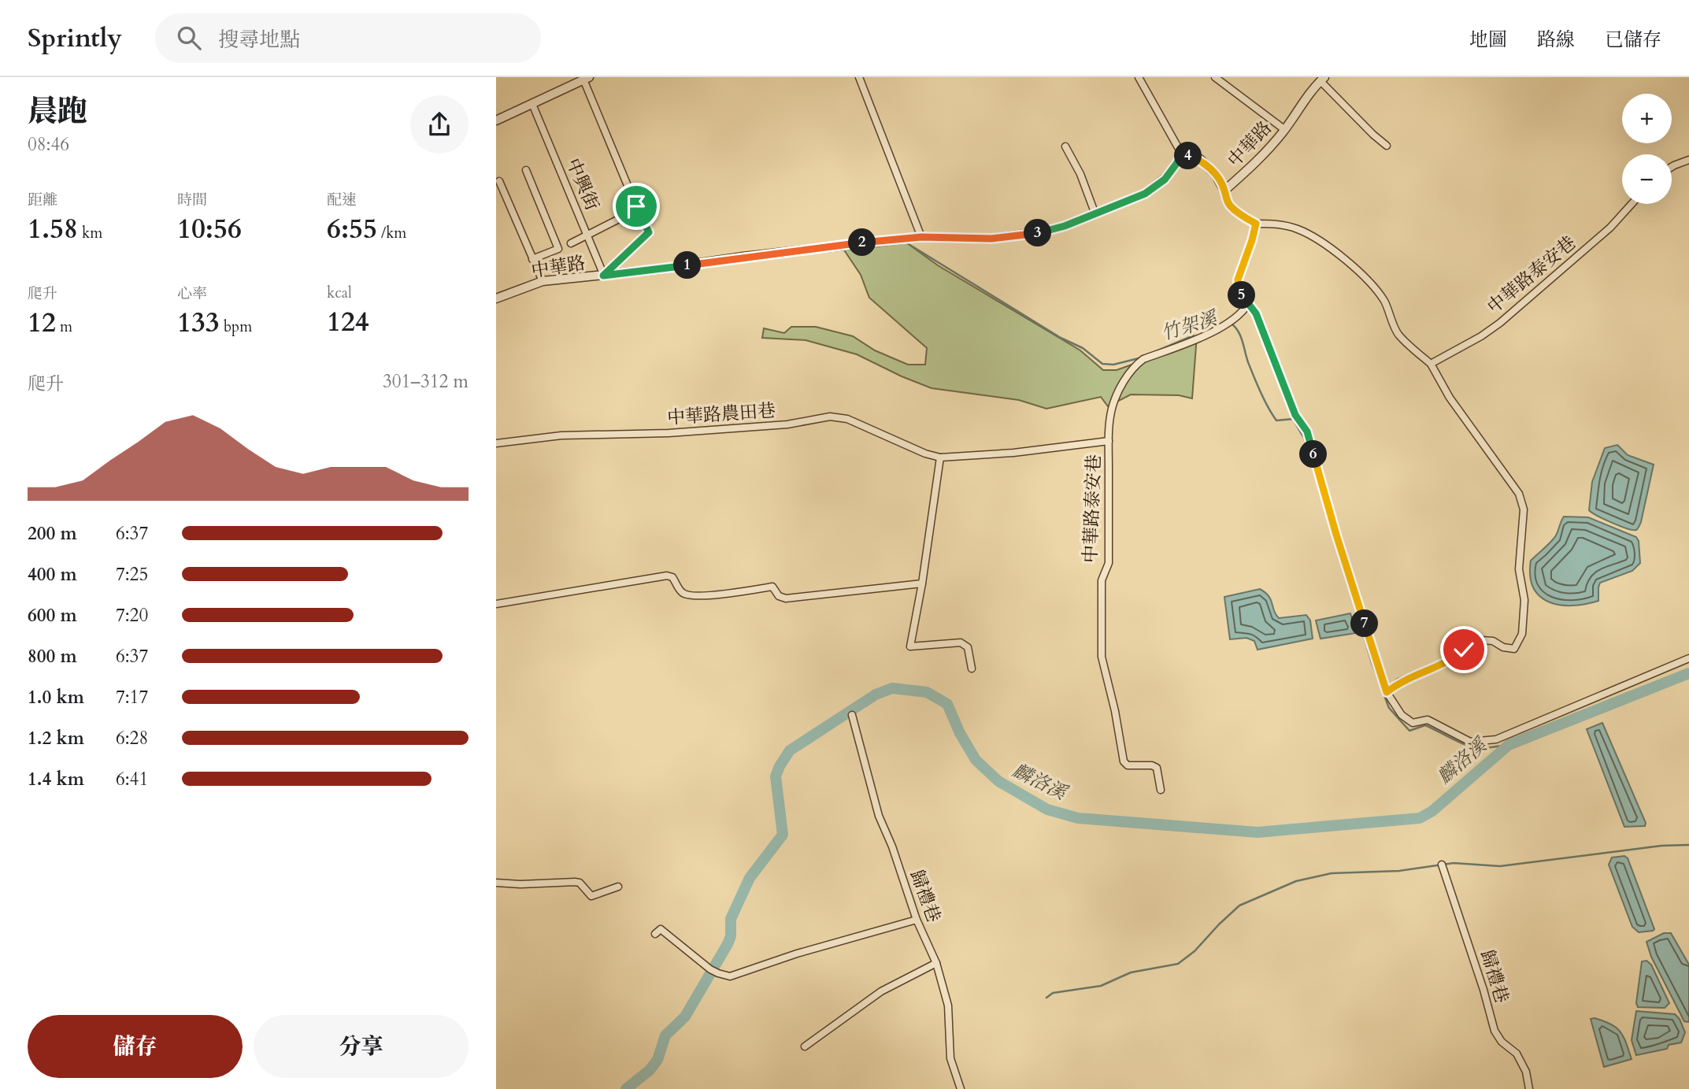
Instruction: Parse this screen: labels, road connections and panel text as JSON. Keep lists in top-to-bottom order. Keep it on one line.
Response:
{"streets":{"street":["中華路","中興街","中華路泰安巷","中華路農田巷","歸禮巷"]},"crossings":[["中華路","中興街"],["中華路泰安巷","中華路農田巷"]],"water":["竹架溪","麟洛溪"],"page":{"header":"Sprintly","search":"搜尋地點","nav":["地圖","路線","已儲存"],"heading":["晨跑","08:46"],"map_buttons":["+","−"],"pins":["4","3","2","1","5","6","7"],"stats":[["距離","1.58 km"],["時間","10:56"],["配速","6:55 /km"],["爬升","12 m"],["心率","133 bpm"],["kcal","124"]],"chart":["爬升","301–312 m"],"list":[{"name":"200 m","note":"6:37"},{"name":"400 m","note":"7:25"},{"name":"600 m","note":"7:20"},{"name":"800 m","note":"6:37"},{"name":"1.0 km","note":"7:17"},{"name":"1.2 km","note":"6:28"},{"name":"1.4 km","note":"6:41"}],"buttons":["儲存","分享"]}}
